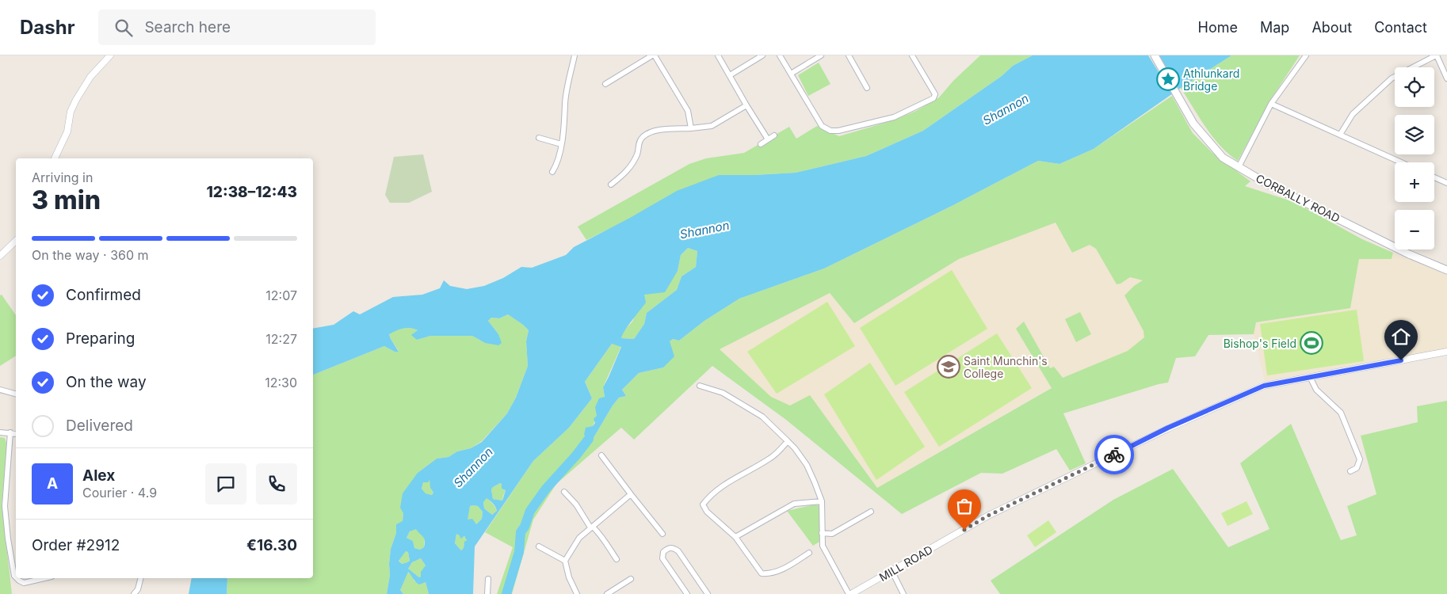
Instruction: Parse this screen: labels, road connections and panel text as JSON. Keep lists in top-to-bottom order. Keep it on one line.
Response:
{"streets":{"main road":["CORBALLY ROAD"],"street":["MILL ROAD"]},"water":["Shannon"],"places":{"place":["Athlunkard Bridge"],"sports":["Bishop's Field"],"school or university":["Saint Munchin's College"]},"page":{"header":"Dashr","search":"Search here","nav":["Home","Map","About","Contact"],"map_buttons":["+","−"],"heading":["3 min","Arriving in","12:38–12:43"],"panel":["Alex","Courier · 4.9","Order #2912","€16.30"],"bar":"On the way · 360 m","list":[["Confirmed","12:07"],["Preparing","12:27"],["On the way","12:30"],"Delivered"],"round":"A"}}
